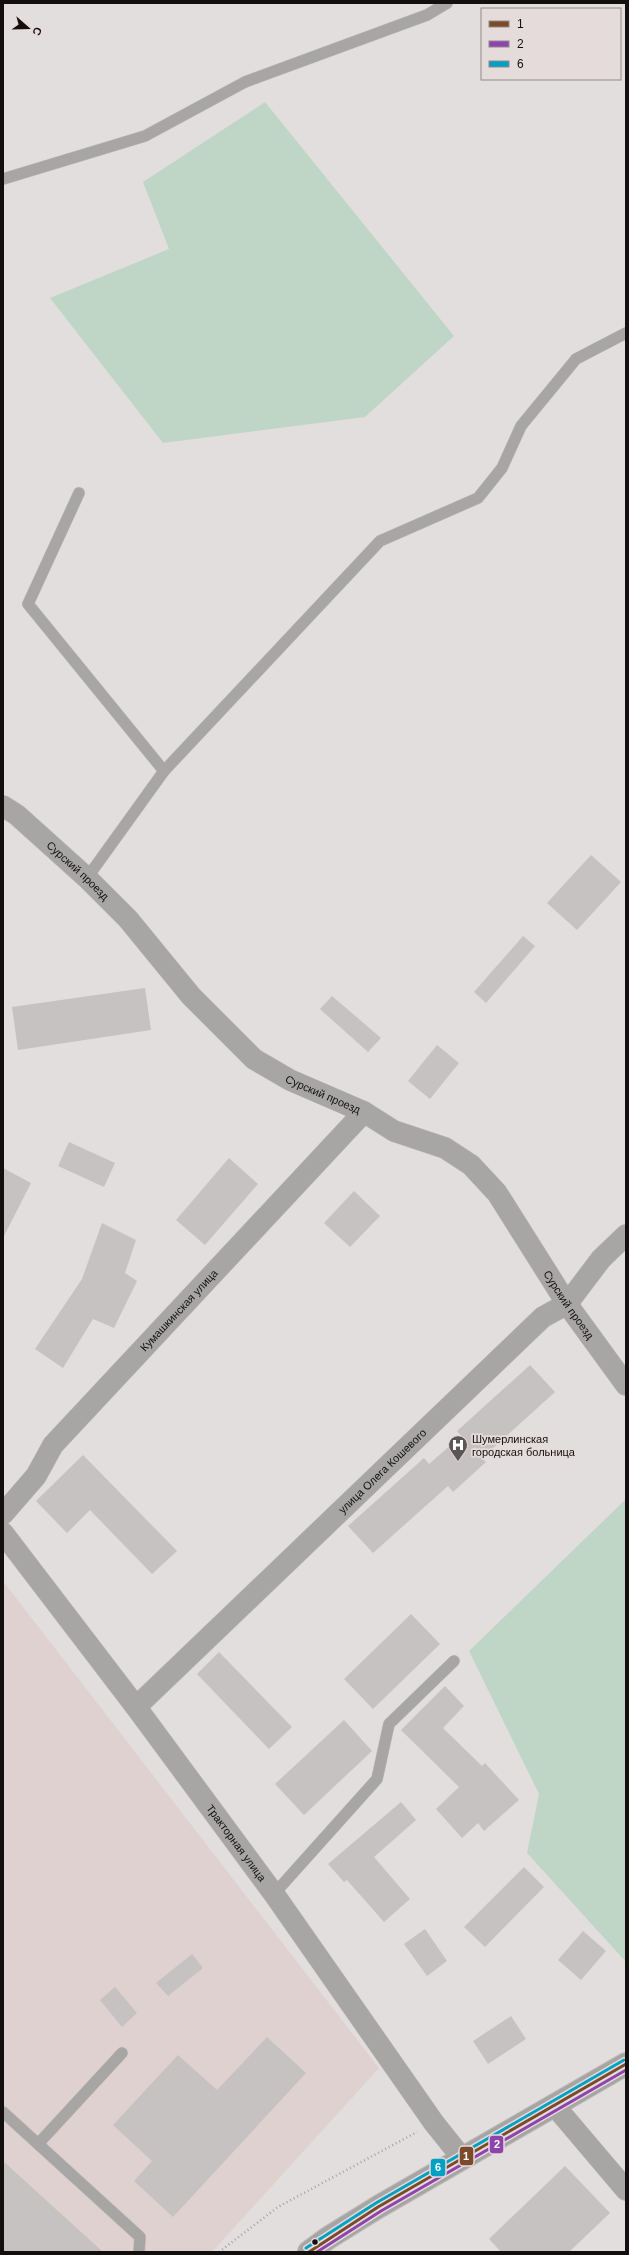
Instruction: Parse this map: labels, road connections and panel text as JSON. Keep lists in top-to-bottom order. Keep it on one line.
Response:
{"streets":{"street":["Сурский проезд","Кумашкинская улица","улица Олега Кошевого","Тракторная улица"]},"crossings":[["Сурский проезд","Кумашкинская улица"],["Сурский проезд","улица Олега Кошевого"],["улица Олега Кошевого","Тракторная улица"]],"places":{"hospital":["Шумерлинская городская больница"]},"lines":["transit line 6","transit line 1","transit line 2"],"legend":["1","2","6"],"north":"right"}
